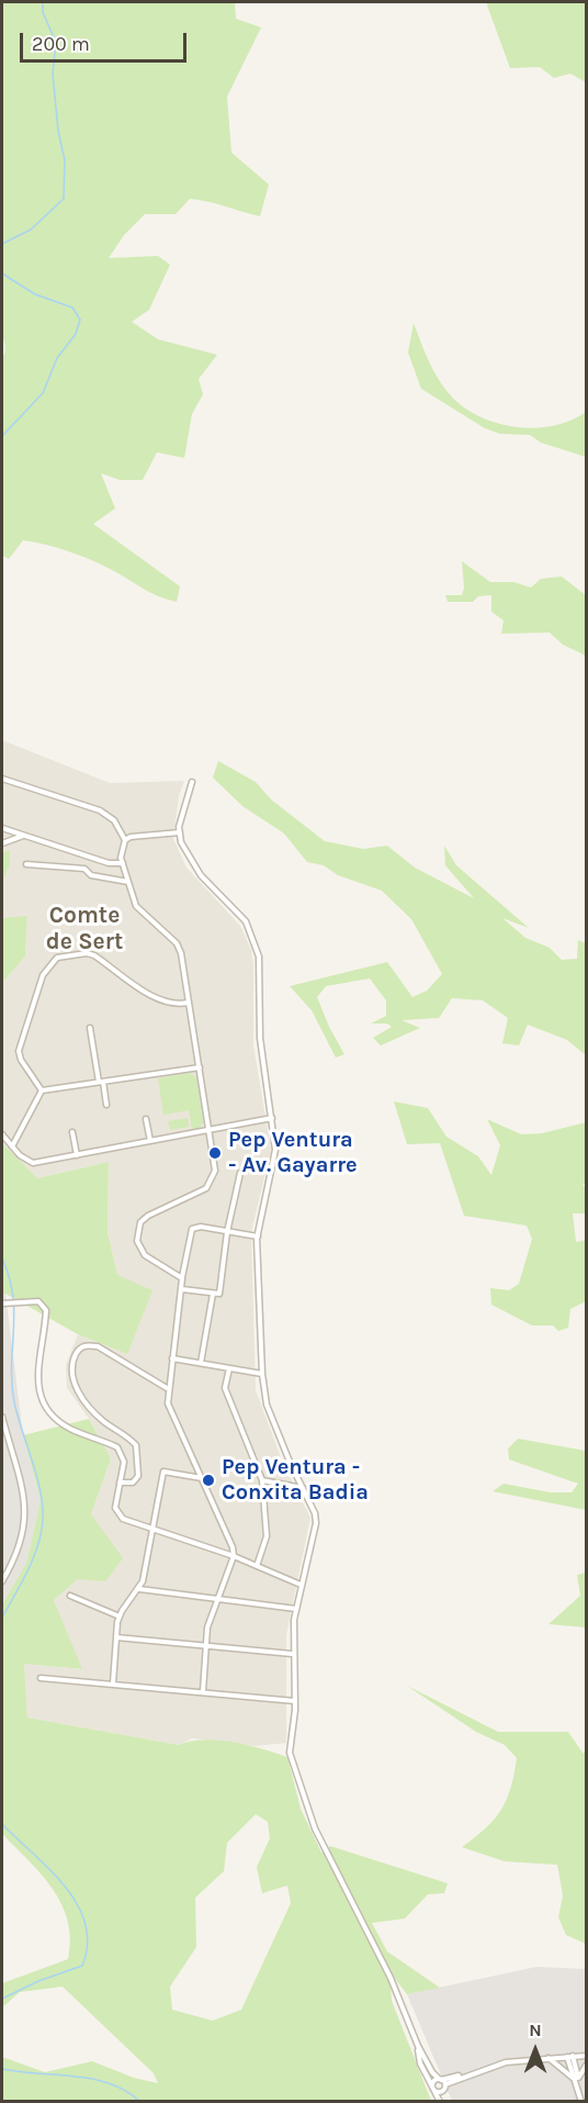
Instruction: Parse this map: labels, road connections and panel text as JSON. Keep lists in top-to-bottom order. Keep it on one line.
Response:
{"districts":["Comte de Sert"],"places":["Pep Ventura - Av. Gayarre","Pep Ventura - Conxita Badia"],"scale_bar":"200 m","north":"top"}
